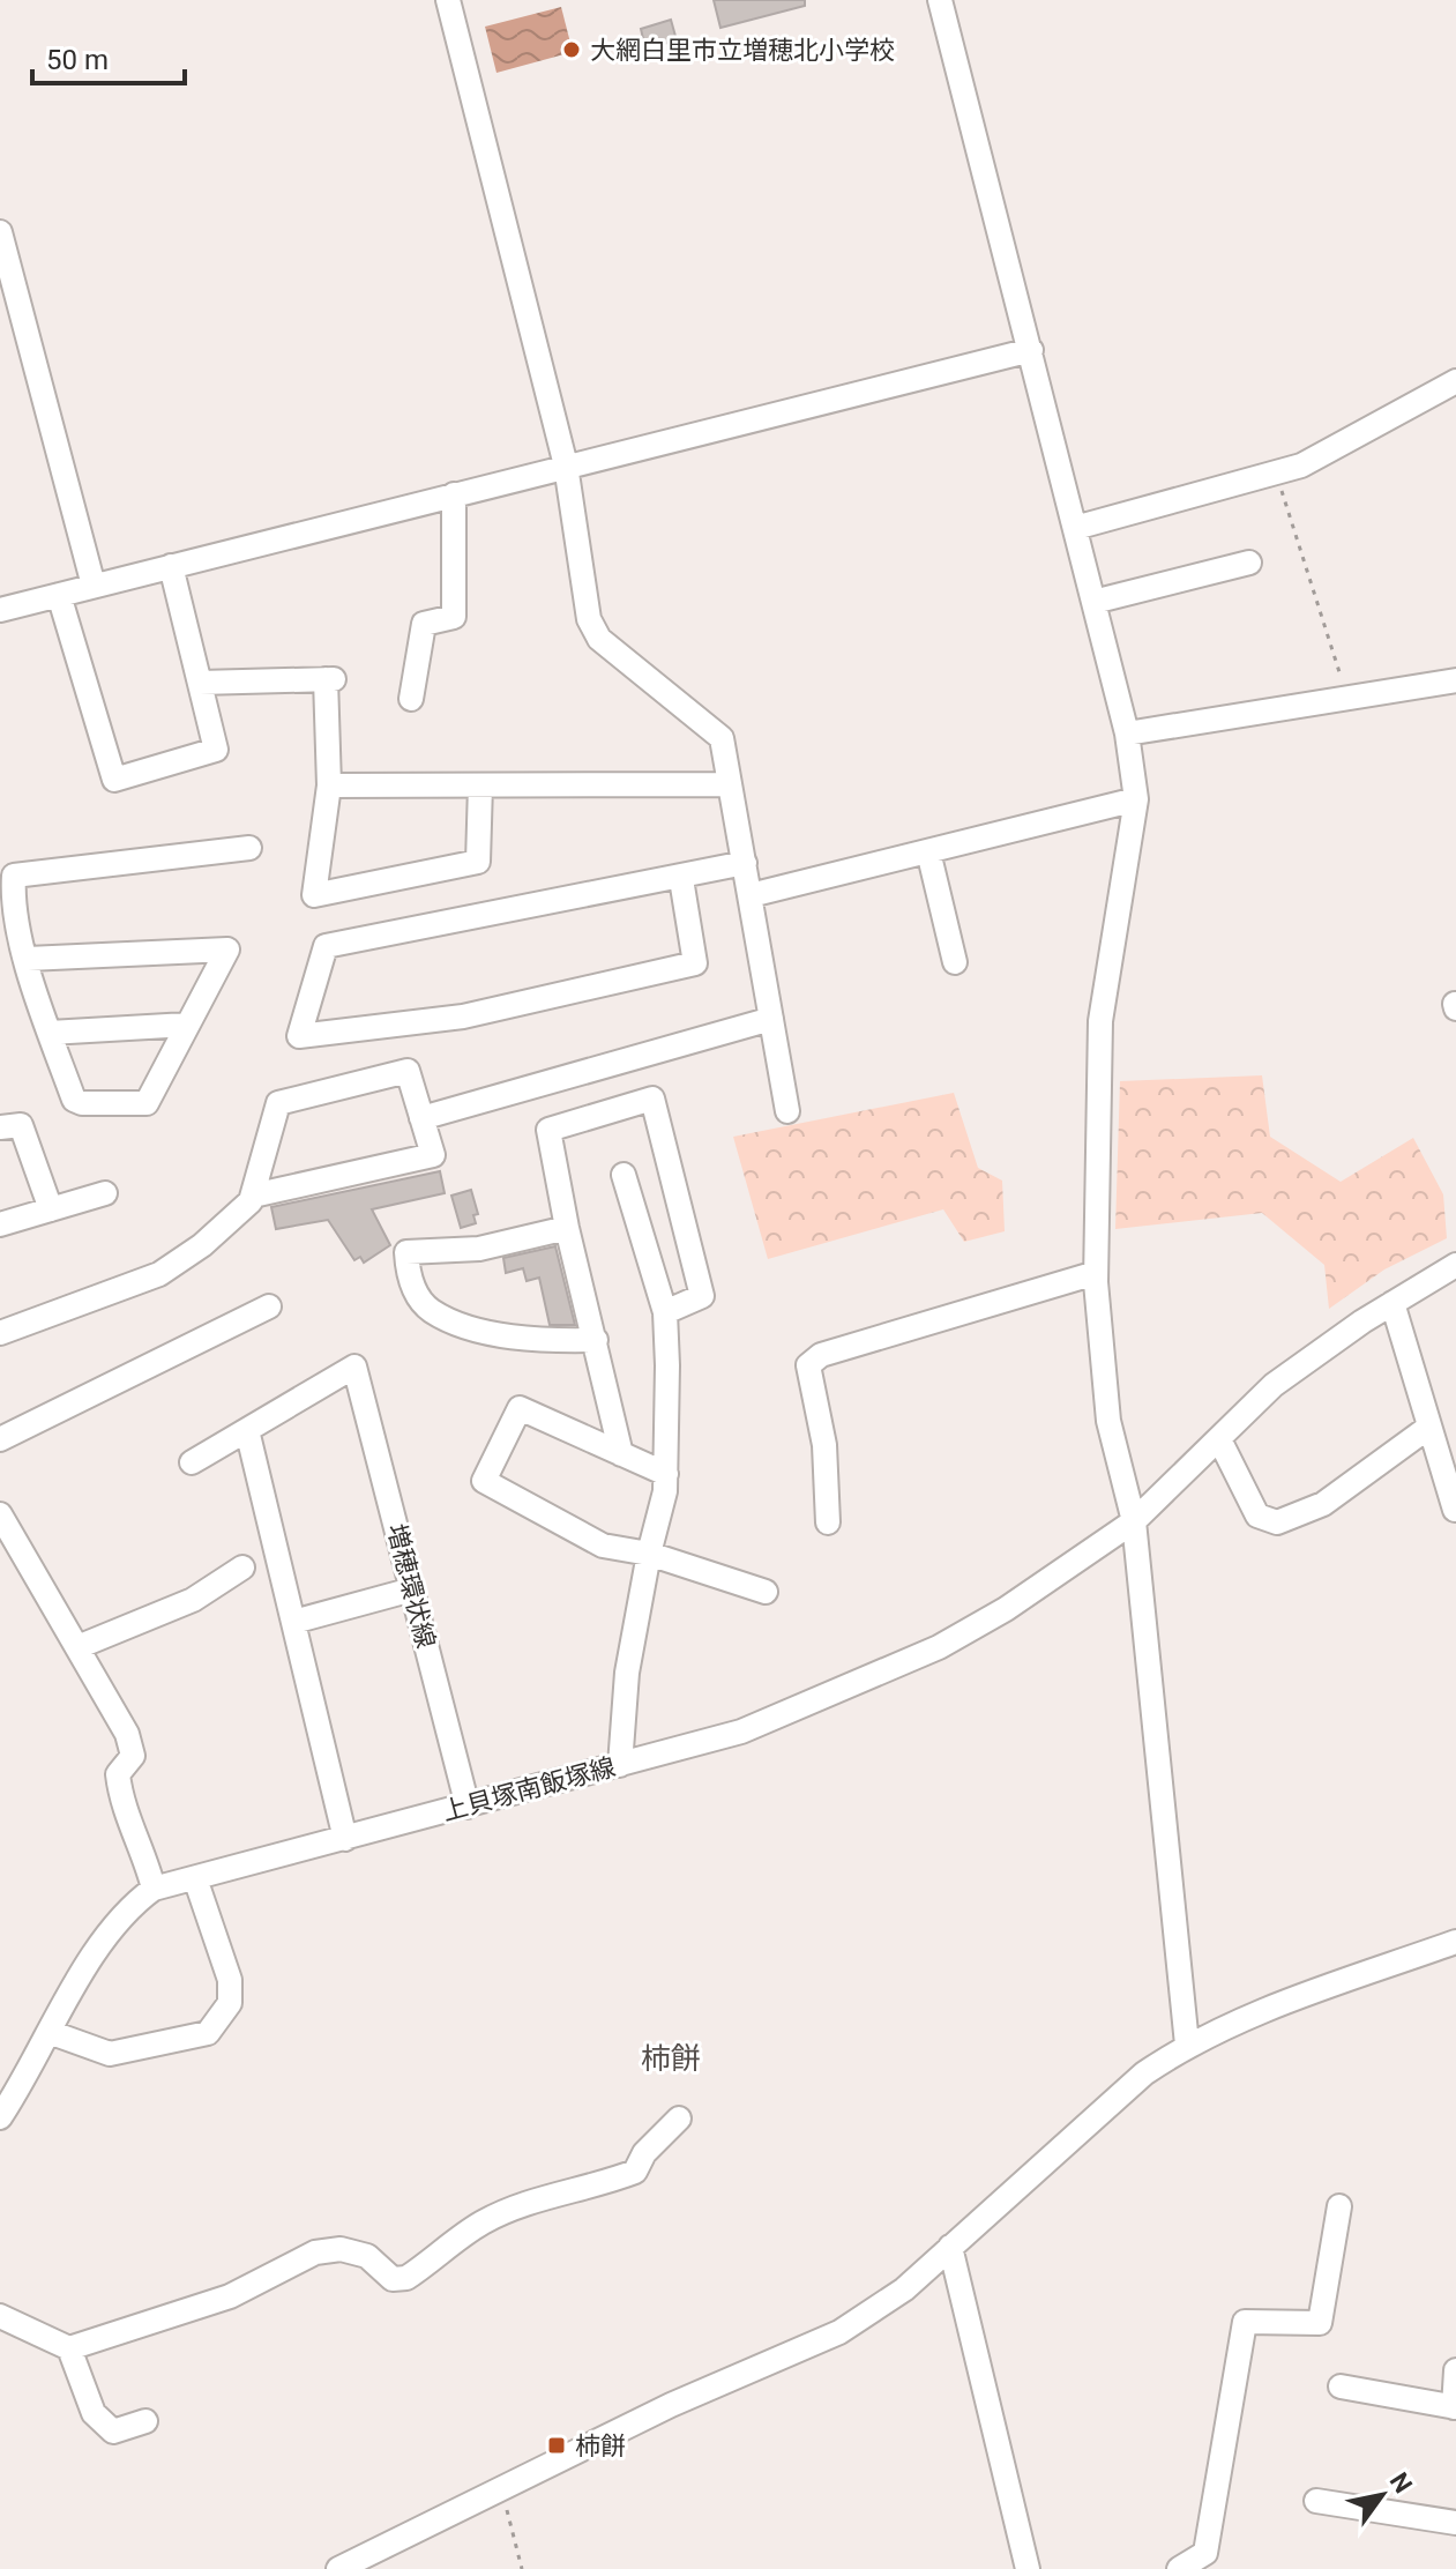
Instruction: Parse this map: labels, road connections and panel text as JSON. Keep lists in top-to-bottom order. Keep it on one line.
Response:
{"streets":{"street":["増穂環状線","上貝塚南飯塚線"]},"crossings":[["増穂環状線","上貝塚南飯塚線"]],"districts":["柿餅"],"places":{"other":["大網白里市立増穂北小学校"],"transit":["柿餅"]},"scale_bar":"50 m","north":"top right"}
